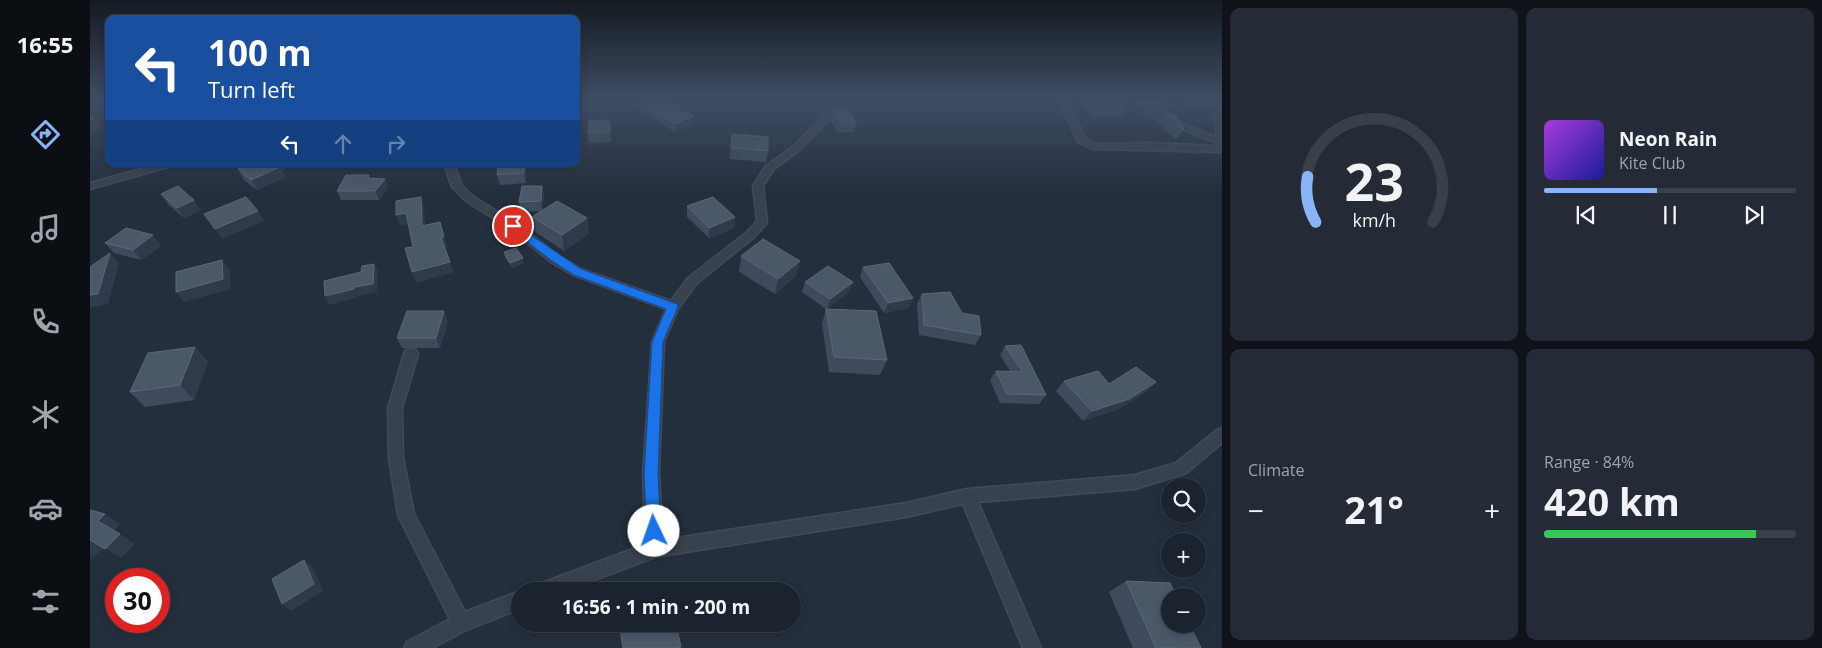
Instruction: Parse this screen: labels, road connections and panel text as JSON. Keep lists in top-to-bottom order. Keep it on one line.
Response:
{"page":{"tabs":"16:55","turn":["100 m","Turn left"],"song":["Neon Rain","Kite Club"],"tile":["Climate",["Range · 84%","420 km"]],"map_buttons":["+","−"],"heat":["−","21°","+"],"limit":"30","trip":"16:56 · 1 min · 200 m","gauge":["23","km/h"]}}
